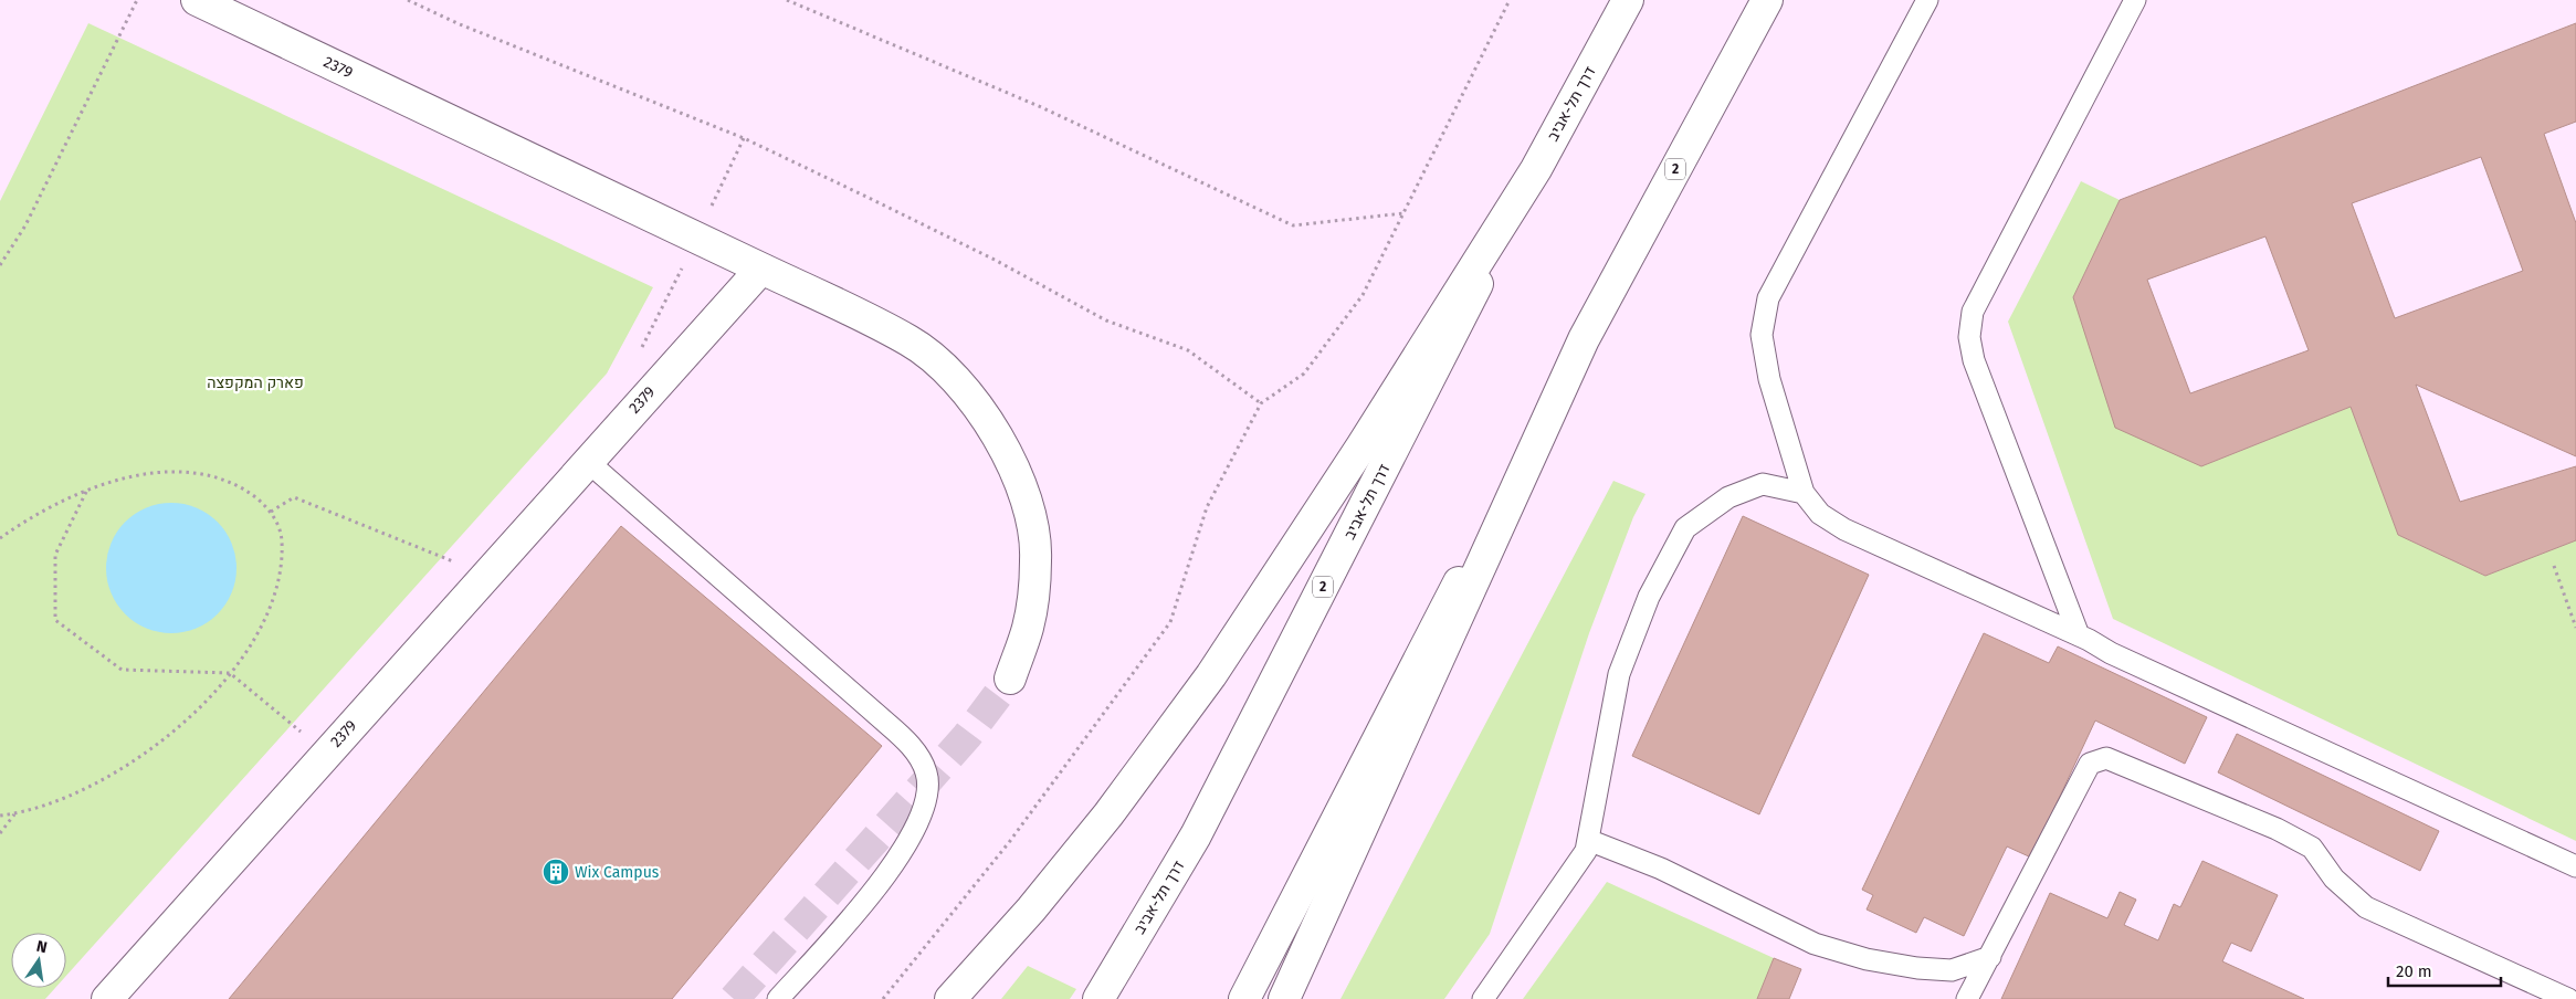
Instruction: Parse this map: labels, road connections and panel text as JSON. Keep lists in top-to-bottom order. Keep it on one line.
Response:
{"streets":{"main road":["2379","דרך תל-אביב","2"]},"parks":["פארק המקפצה"],"places":{"building":["Wix Campus"]},"scale_bar":"20 m","north":"top"}
